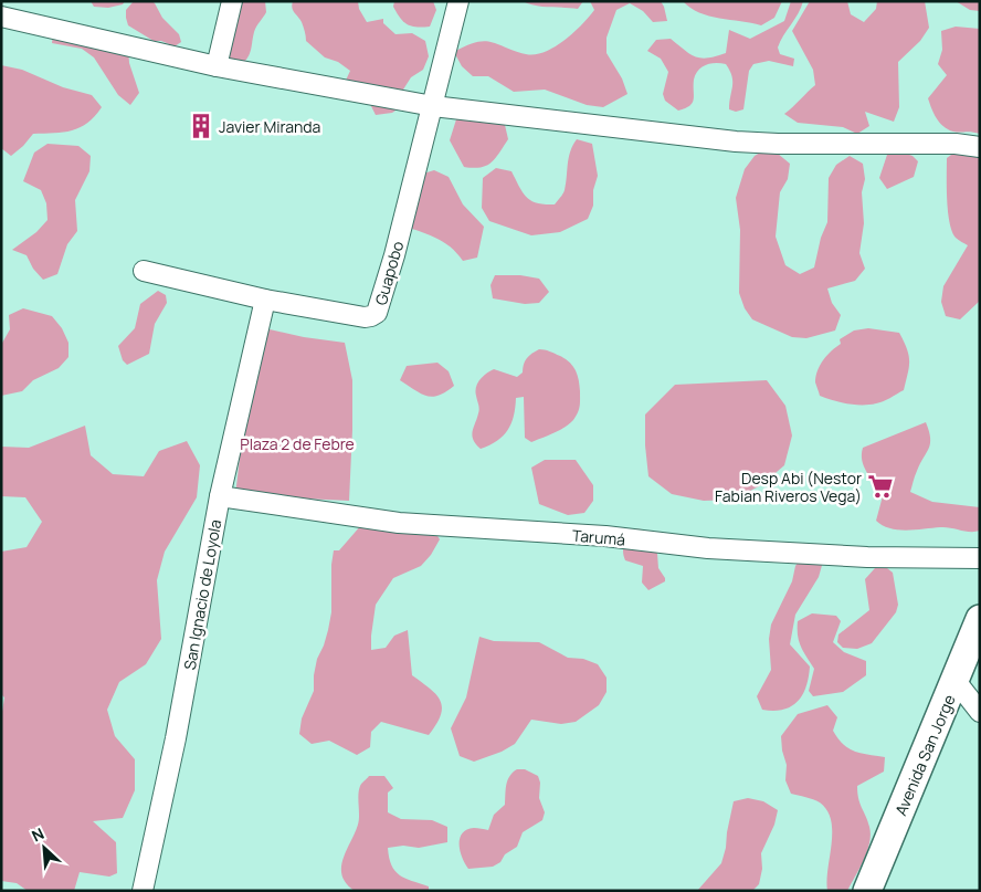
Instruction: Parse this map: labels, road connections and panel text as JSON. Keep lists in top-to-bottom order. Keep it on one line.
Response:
{"streets":{"street":["Guapobo","Tarumá","San Ignacio de Loyola","Avenida San Jorge"]},"crossings":[["Guapobo","San Ignacio de Loyola"],["Tarumá","San Ignacio de Loyola"]],"parks":["Plaza 2 de Febre"],"places":{"building":["Javier Miranda"],"supermarket":["Desp Abi (Nestor Fabian Riveros Vega)"]},"north":"top left"}
